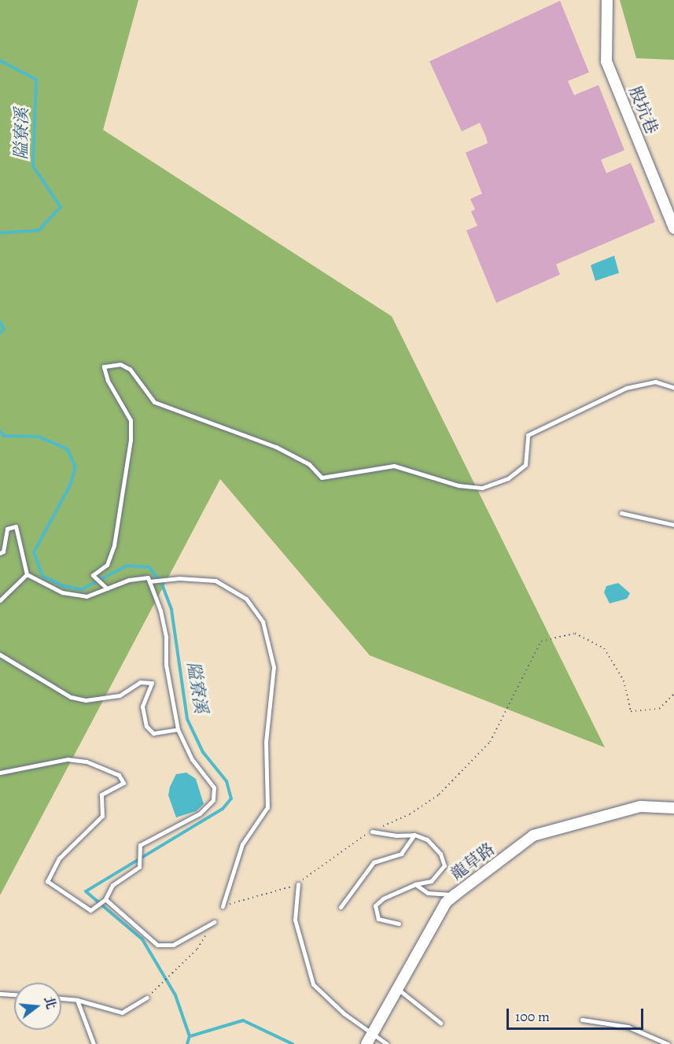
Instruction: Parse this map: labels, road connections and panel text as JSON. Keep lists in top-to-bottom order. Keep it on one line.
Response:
{"streets":{"street":["股坑巷","龍草路"]},"water":["隘寮溪"],"scale_bar":"100 m","north":"right"}
